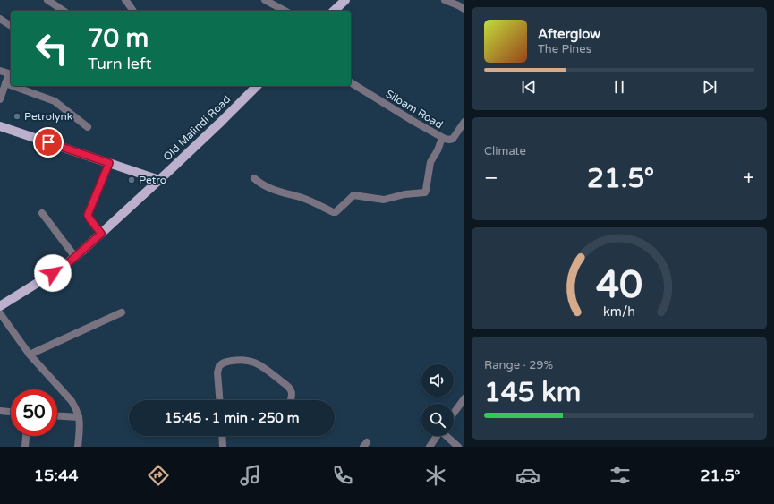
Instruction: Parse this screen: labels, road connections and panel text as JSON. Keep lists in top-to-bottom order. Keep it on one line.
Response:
{"streets":{"main road":["Old Malindi Road"],"street":["Siloam Road"]},"places":["Petrolynk","Petro"],"page":{"turn":["70 m","Turn left"],"song":["Afterglow","The Pines"],"tile":["Climate",["Range · 29%","145 km"]],"heat":["−","21.5°","+"],"limit":"50","trip":"15:45 · 1 min · 250 m","tabs":["15:44","21.5°"],"gauge":["40","km/h"]}}
